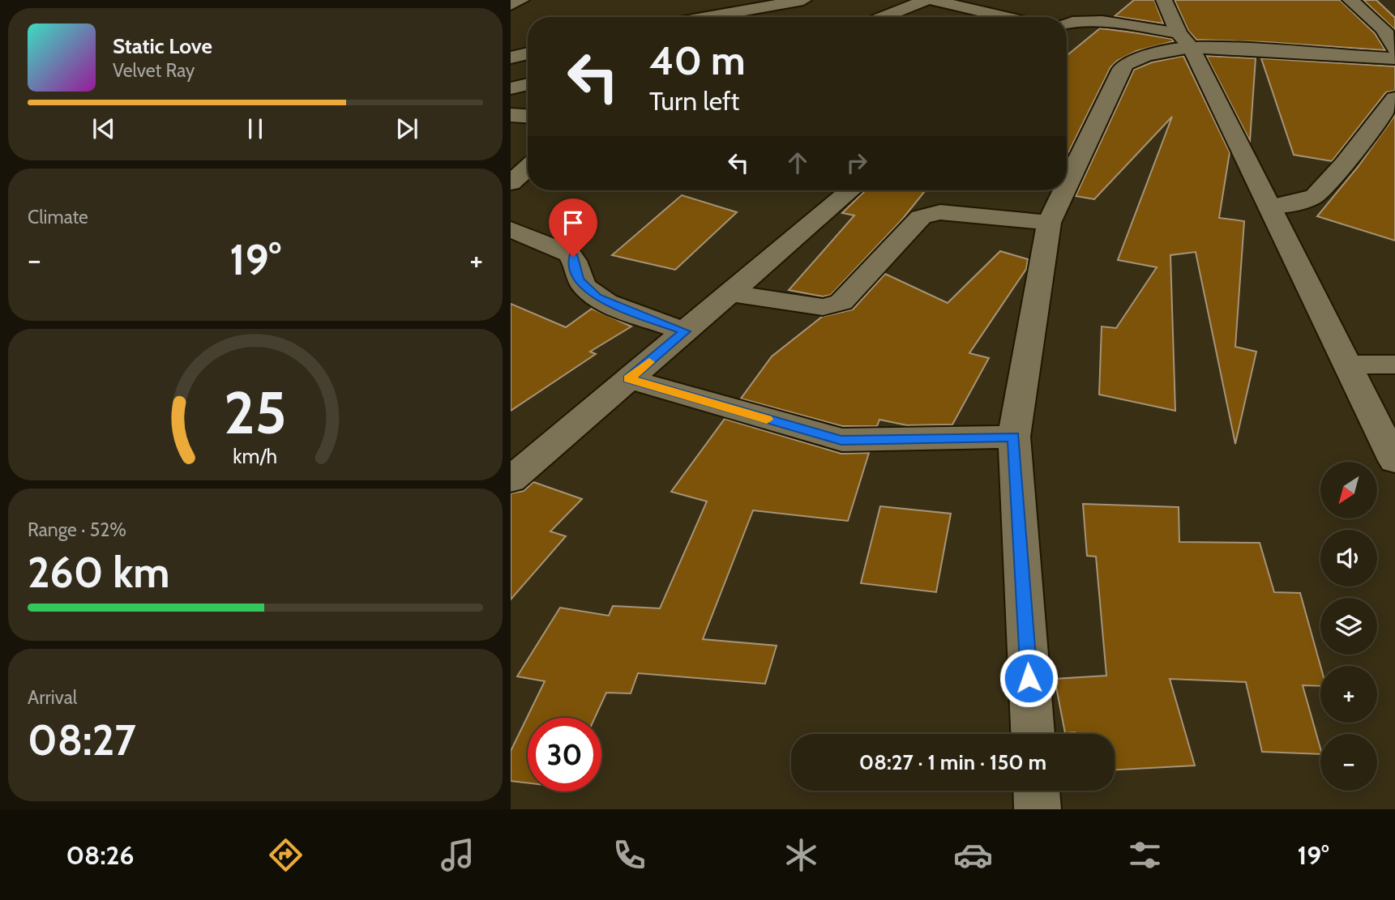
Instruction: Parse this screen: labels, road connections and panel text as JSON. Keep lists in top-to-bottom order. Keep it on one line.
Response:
{"north":"bottom left","page":{"turn":["40 m","Turn left"],"song":["Static Love","Velvet Ray"],"tile":["Climate",["Range · 52%","260 km"],["Arrival","08:27"]],"heat":["−","19°","+"],"map_buttons":["+","−"],"limit":"30","trip":"08:27 · 1 min · 150 m","tabs":["08:26","19°"],"gauge":["25","km/h"]}}
